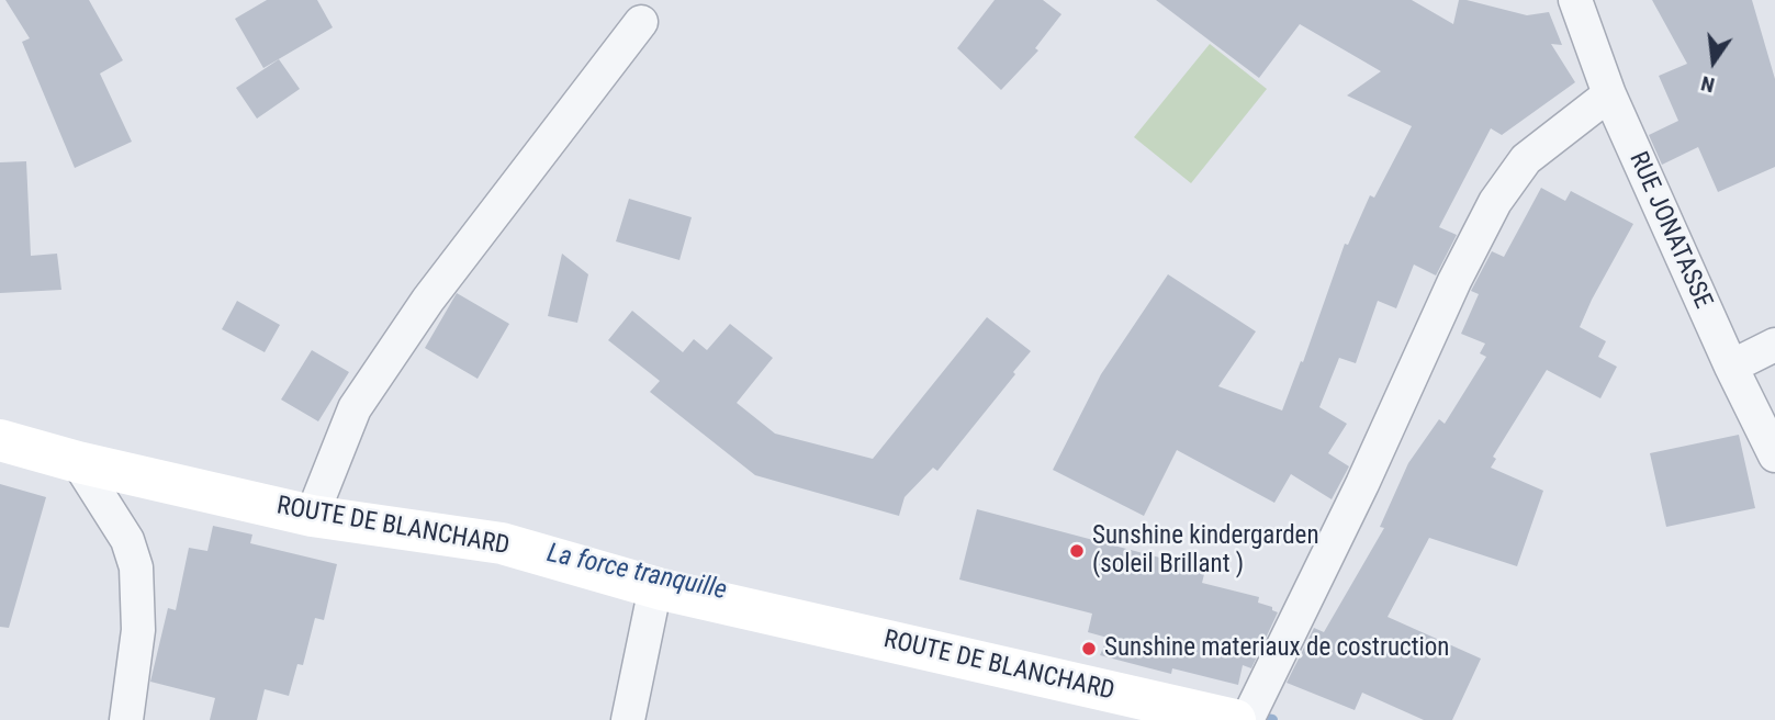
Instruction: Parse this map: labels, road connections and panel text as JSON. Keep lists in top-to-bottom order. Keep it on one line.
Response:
{"streets":{"street":["RUE JONATASSE","ROUTE DE BLANCHARD"]},"water":["La force tranquille"],"places":["Sunshine kindergarden (soleil Brillant )","Sunshine materiaux de costruction"],"north":"bottom"}
